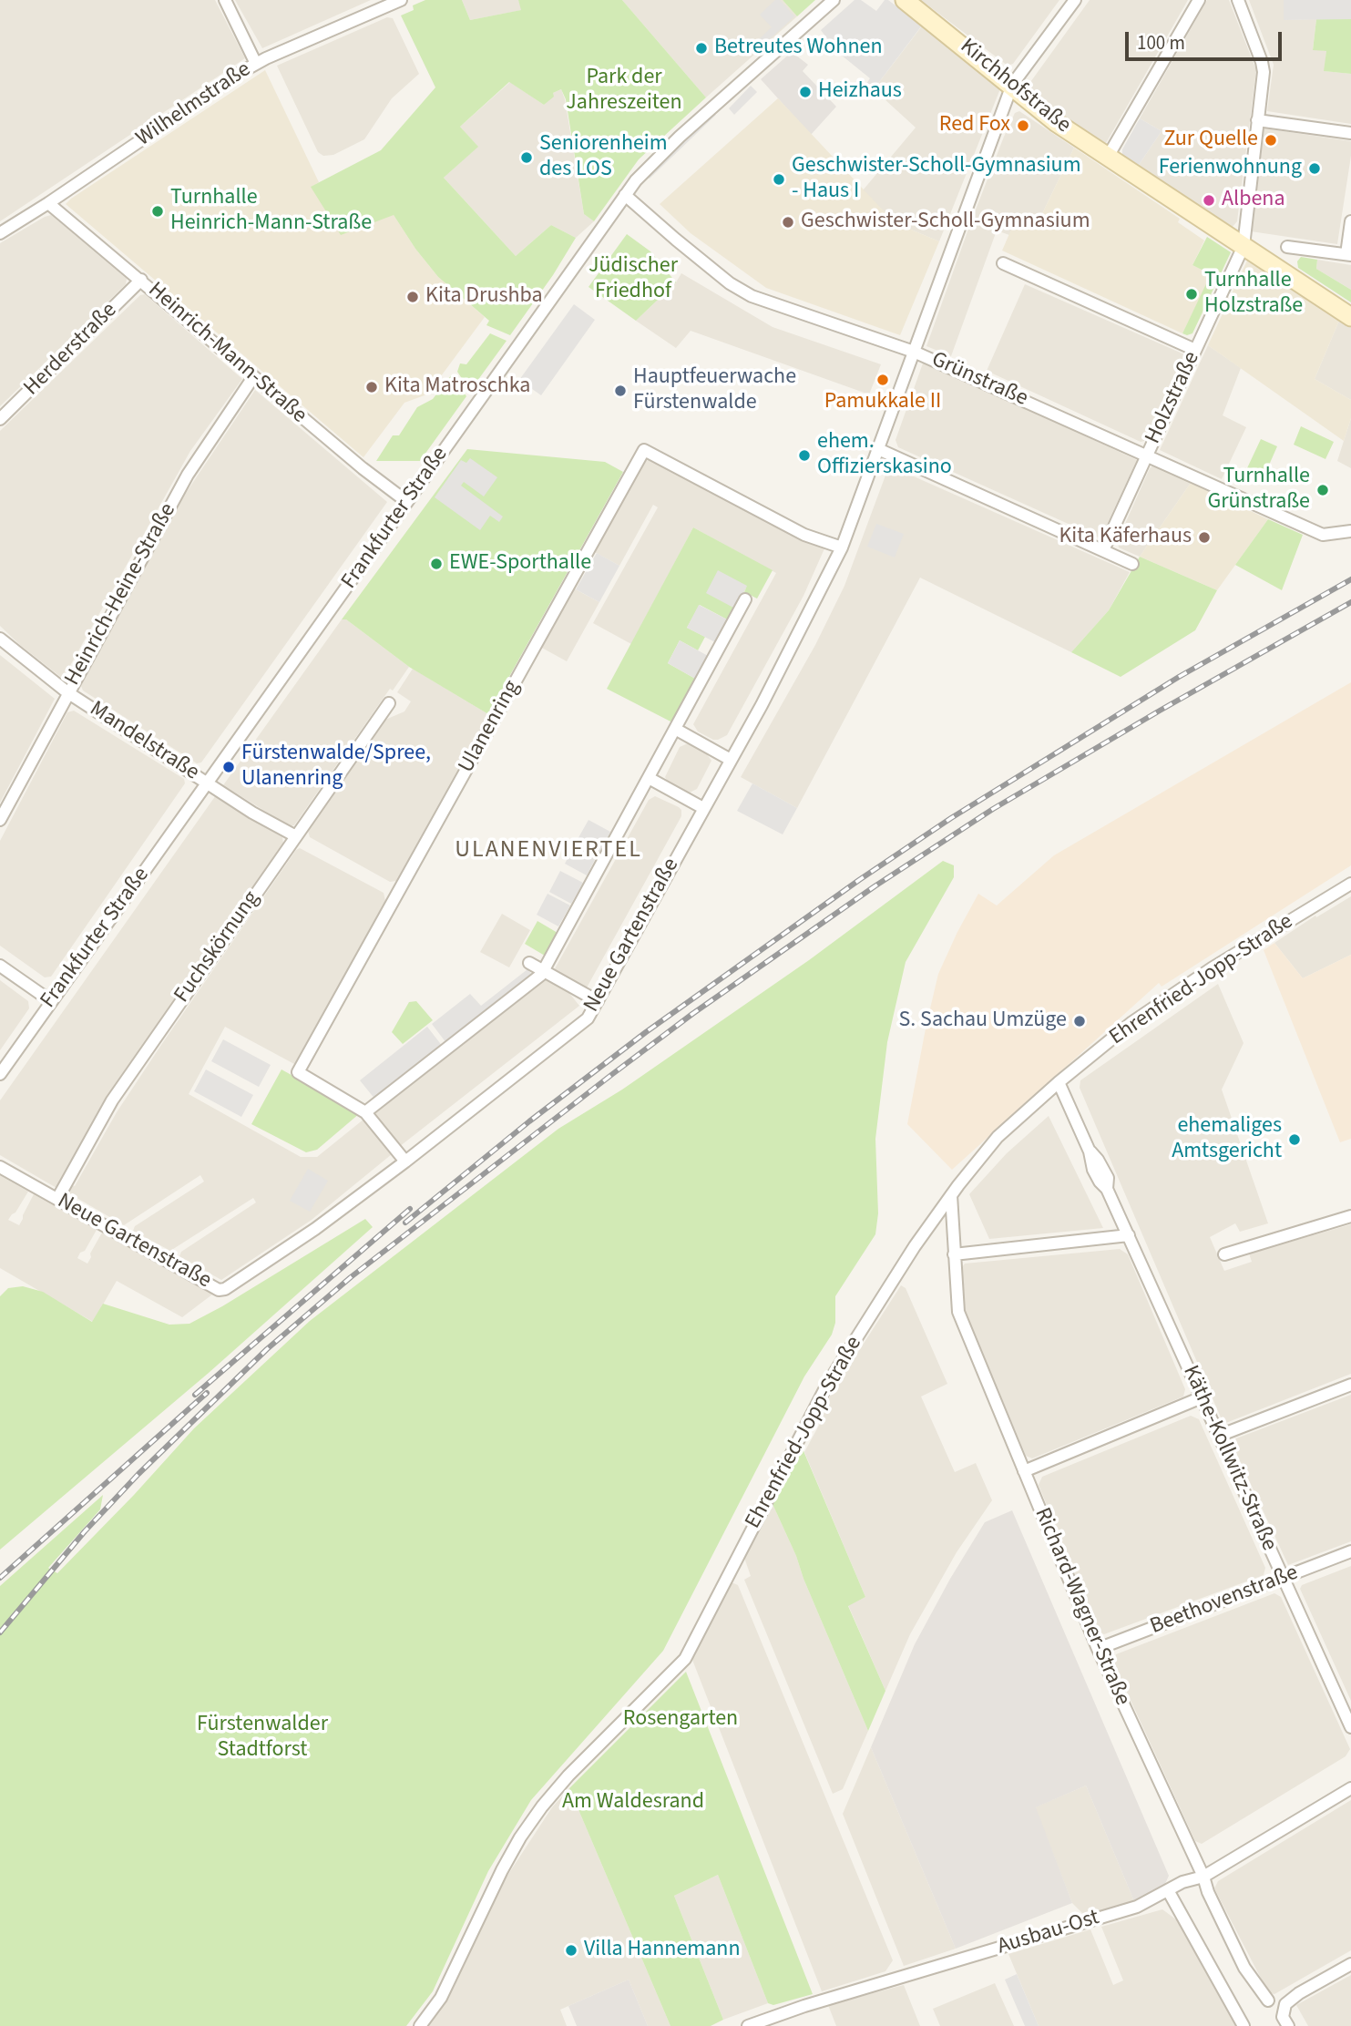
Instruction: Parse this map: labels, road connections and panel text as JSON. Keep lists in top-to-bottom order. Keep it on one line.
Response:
{"streets":{"street":["Kirchhofstraße","Wilhelmstraße","Herderstraße","Heinrich-Mann-Straße","Grünstraße","Holzstraße","Frankfurter Straße","Heinrich-Heine-Straße","Ulanenring","Mandelstraße","Neue Gartenstraße","Fuchskörnung","Ehrenfried-Jopp-Straße","Käthe-Kollwitz-Straße","Beethovenstraße","Richard-Wagner-Straße","Ausbau-Ost"]},"crossings":[["Kirchhofstraße","Holzstraße"],["Kirchhofstraße","Neue Gartenstraße"],["Wilhelmstraße","Heinrich-Mann-Straße"],["Herderstraße","Heinrich-Mann-Straße"],["Heinrich-Mann-Straße","Frankfurter Straße"],["Heinrich-Mann-Straße","Heinrich-Heine-Straße"],["Grünstraße","Holzstraße"],["Grünstraße","Frankfurter Straße"],["Grünstraße","Neue Gartenstraße"],["Frankfurter Straße","Mandelstraße"],["Heinrich-Heine-Straße","Mandelstraße"],["Ulanenring","Neue Gartenstraße"],["Mandelstraße","Fuchskörnung"],["Neue Gartenstraße","Fuchskörnung"],["Ehrenfried-Jopp-Straße","Käthe-Kollwitz-Straße"],["Ehrenfried-Jopp-Straße","Richard-Wagner-Straße"],["Käthe-Kollwitz-Straße","Beethovenstraße"],["Beethovenstraße","Richard-Wagner-Straße"],["Richard-Wagner-Straße","Ausbau-Ost"]],"districts":["ULANENVIERTEL"],"parks":["Park der Jahreszeiten","Jüdischer Friedhof","Rosengarten","Fürstenwalder Stadtforst","Am Waldesrand"],"places":["Betreutes Wohnen","Heizhaus","Red Fox","Zur Quelle","Seniorenheim des LOS","Ferienwohnung","Geschwister-Scholl-Gymnasium - Haus I","Albena","Turnhalle Heinrich-Mann-Straße","Geschwister-Scholl-Gymnasium","Turnhalle Holzstraße","Kita Drushba","Pamukkale II","Kita Matroschka","Hauptfeuerwache Fürstenwalde","ehem. Offizierskasino","Turnhalle Grünstraße","Kita Käferhaus","EWE-Sporthalle","Fürstenwalde/Spree, Ulanenring","S. Sachau Umzüge","ehemaliges Amtsgericht","Villa Hannemann"],"scale_bar":"100 m"}
